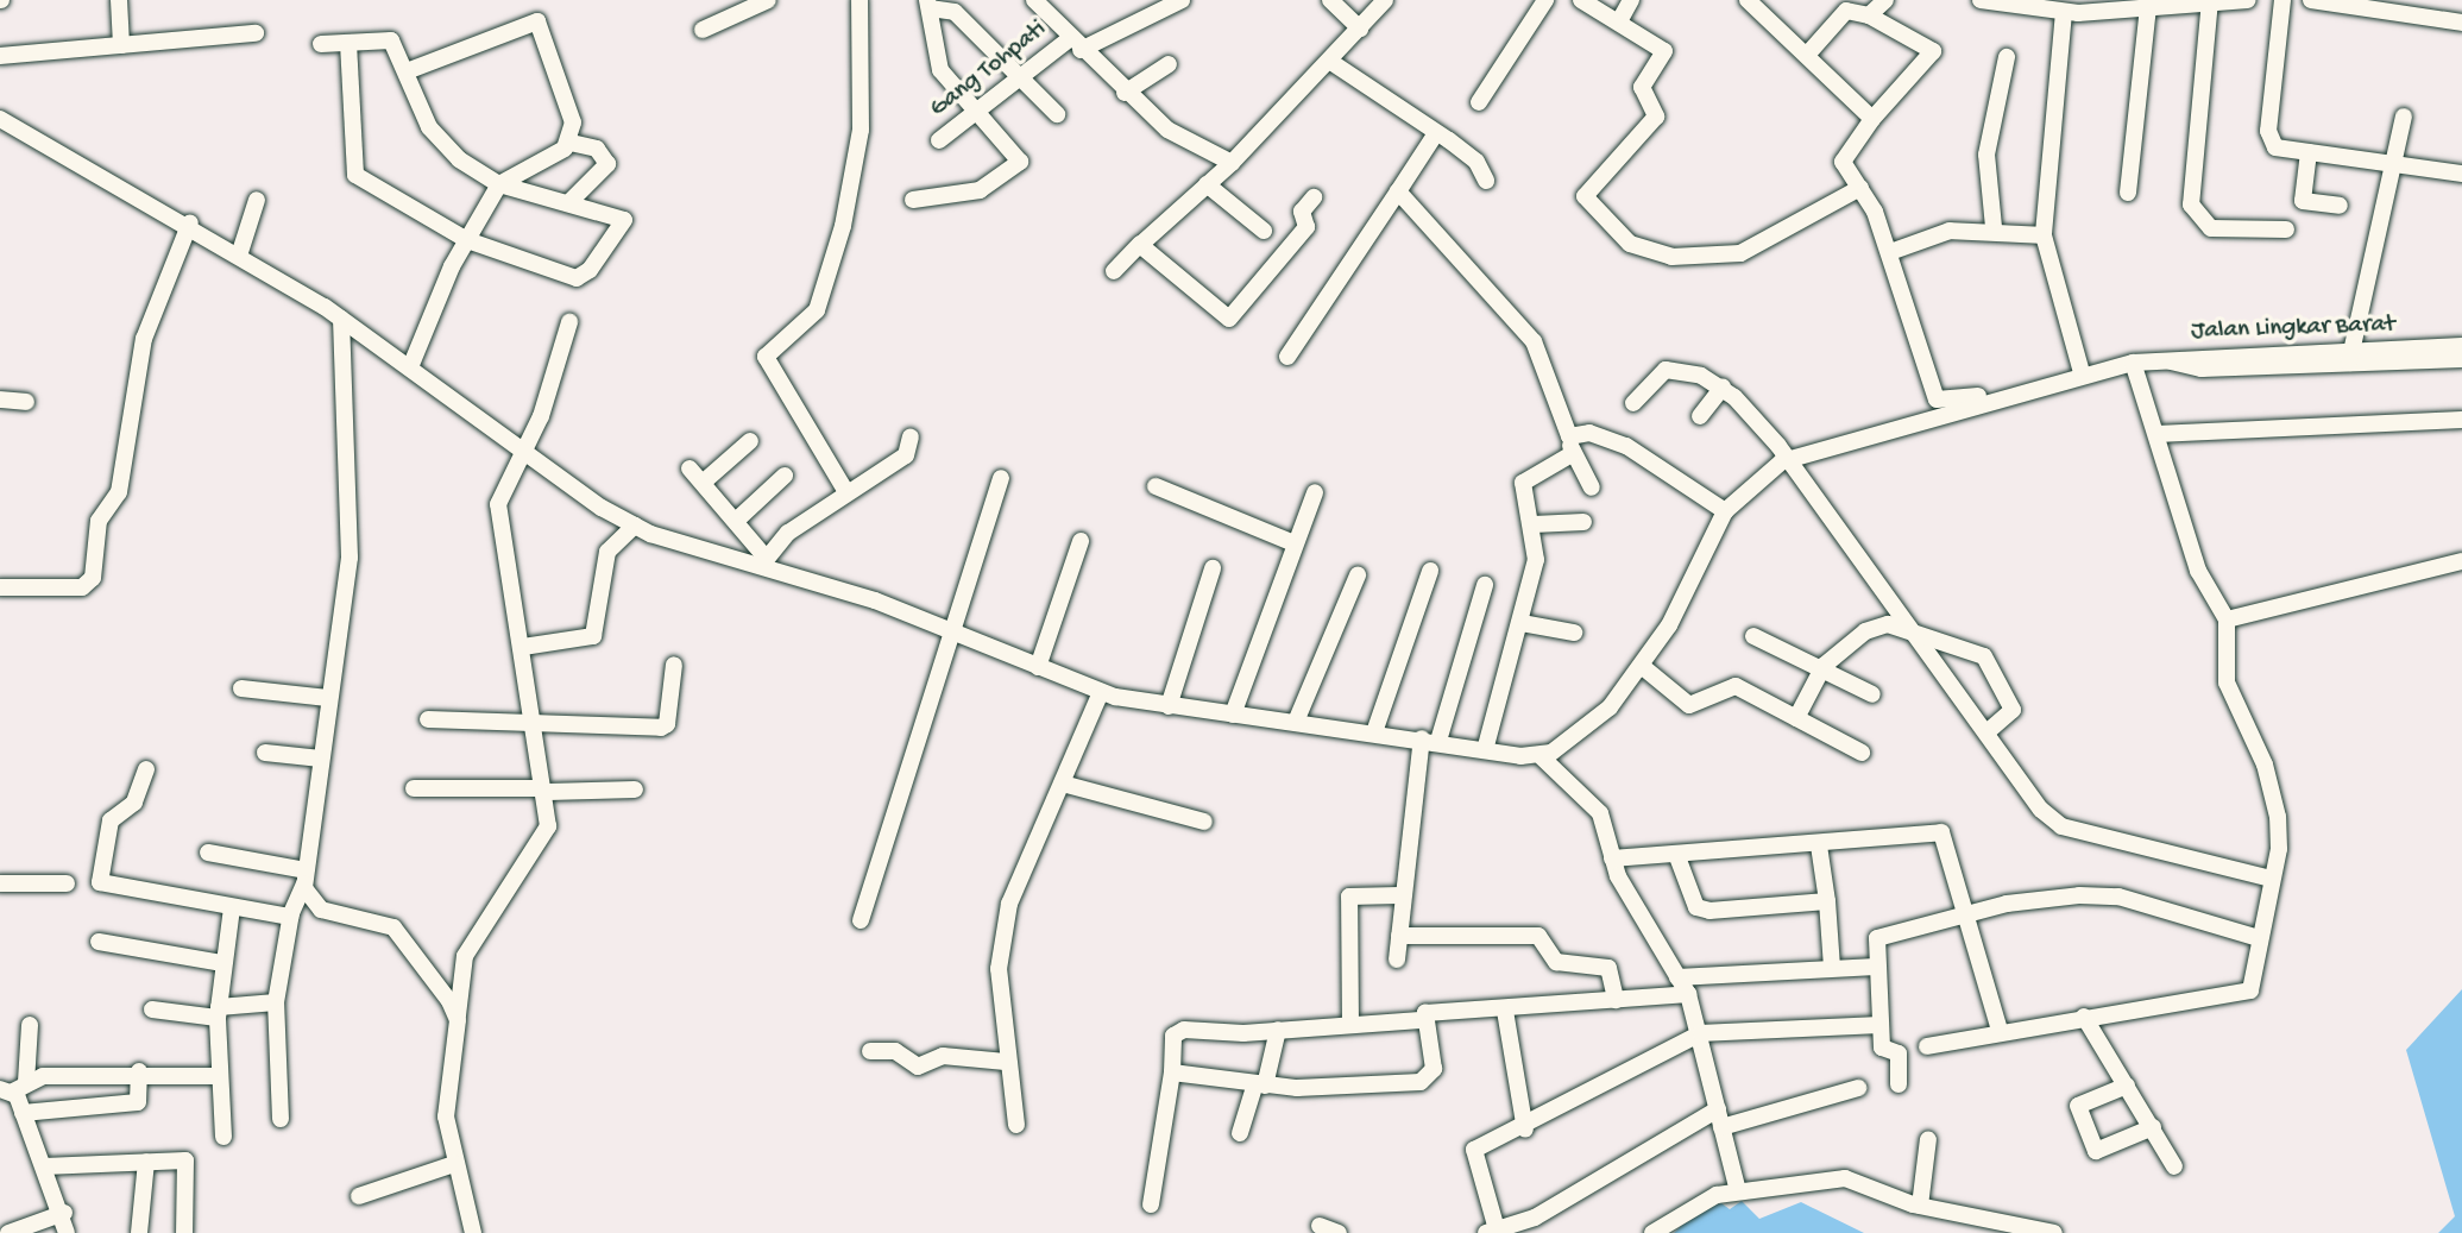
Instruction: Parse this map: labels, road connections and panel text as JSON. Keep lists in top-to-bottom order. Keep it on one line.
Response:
{"streets":{"street":["Gang Tohpati","Jalan Lingkar Barat"]}}
